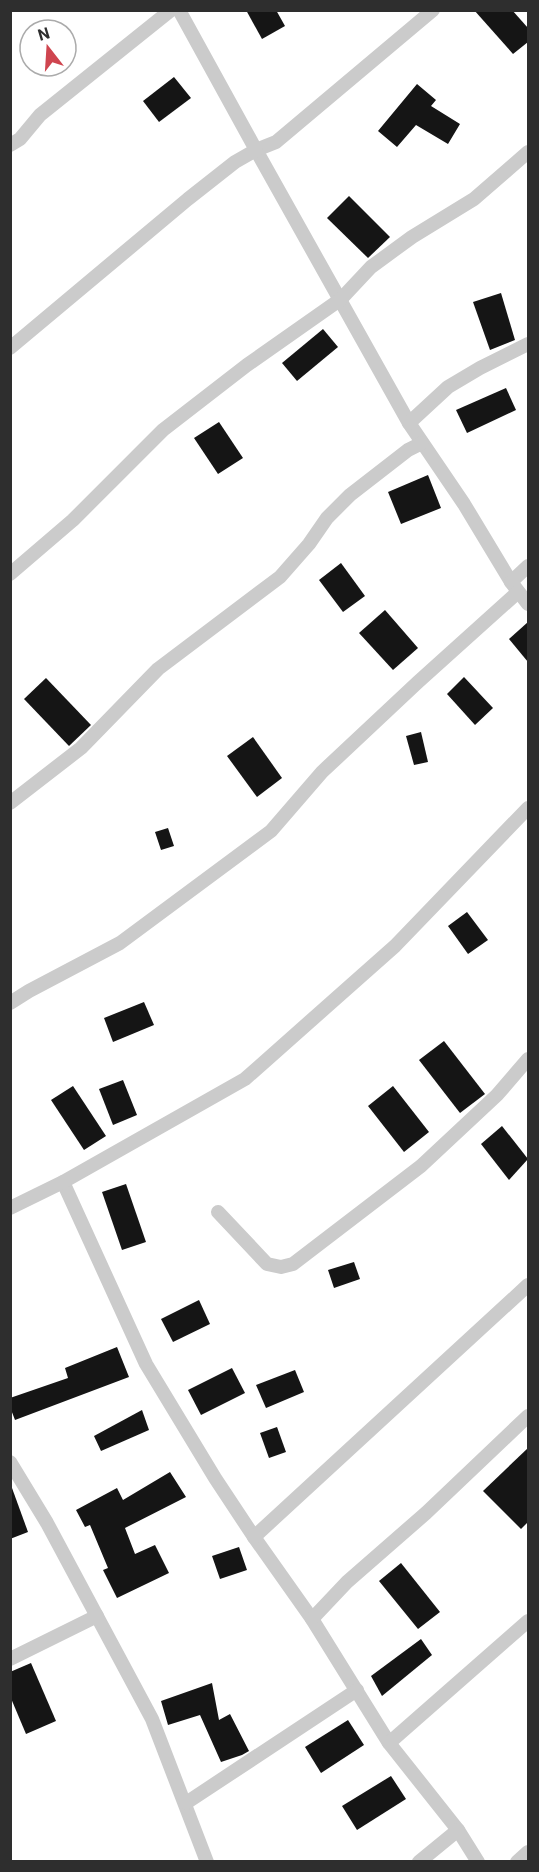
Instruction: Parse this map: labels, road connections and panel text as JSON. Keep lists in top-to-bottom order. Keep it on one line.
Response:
{"north":"top"}
